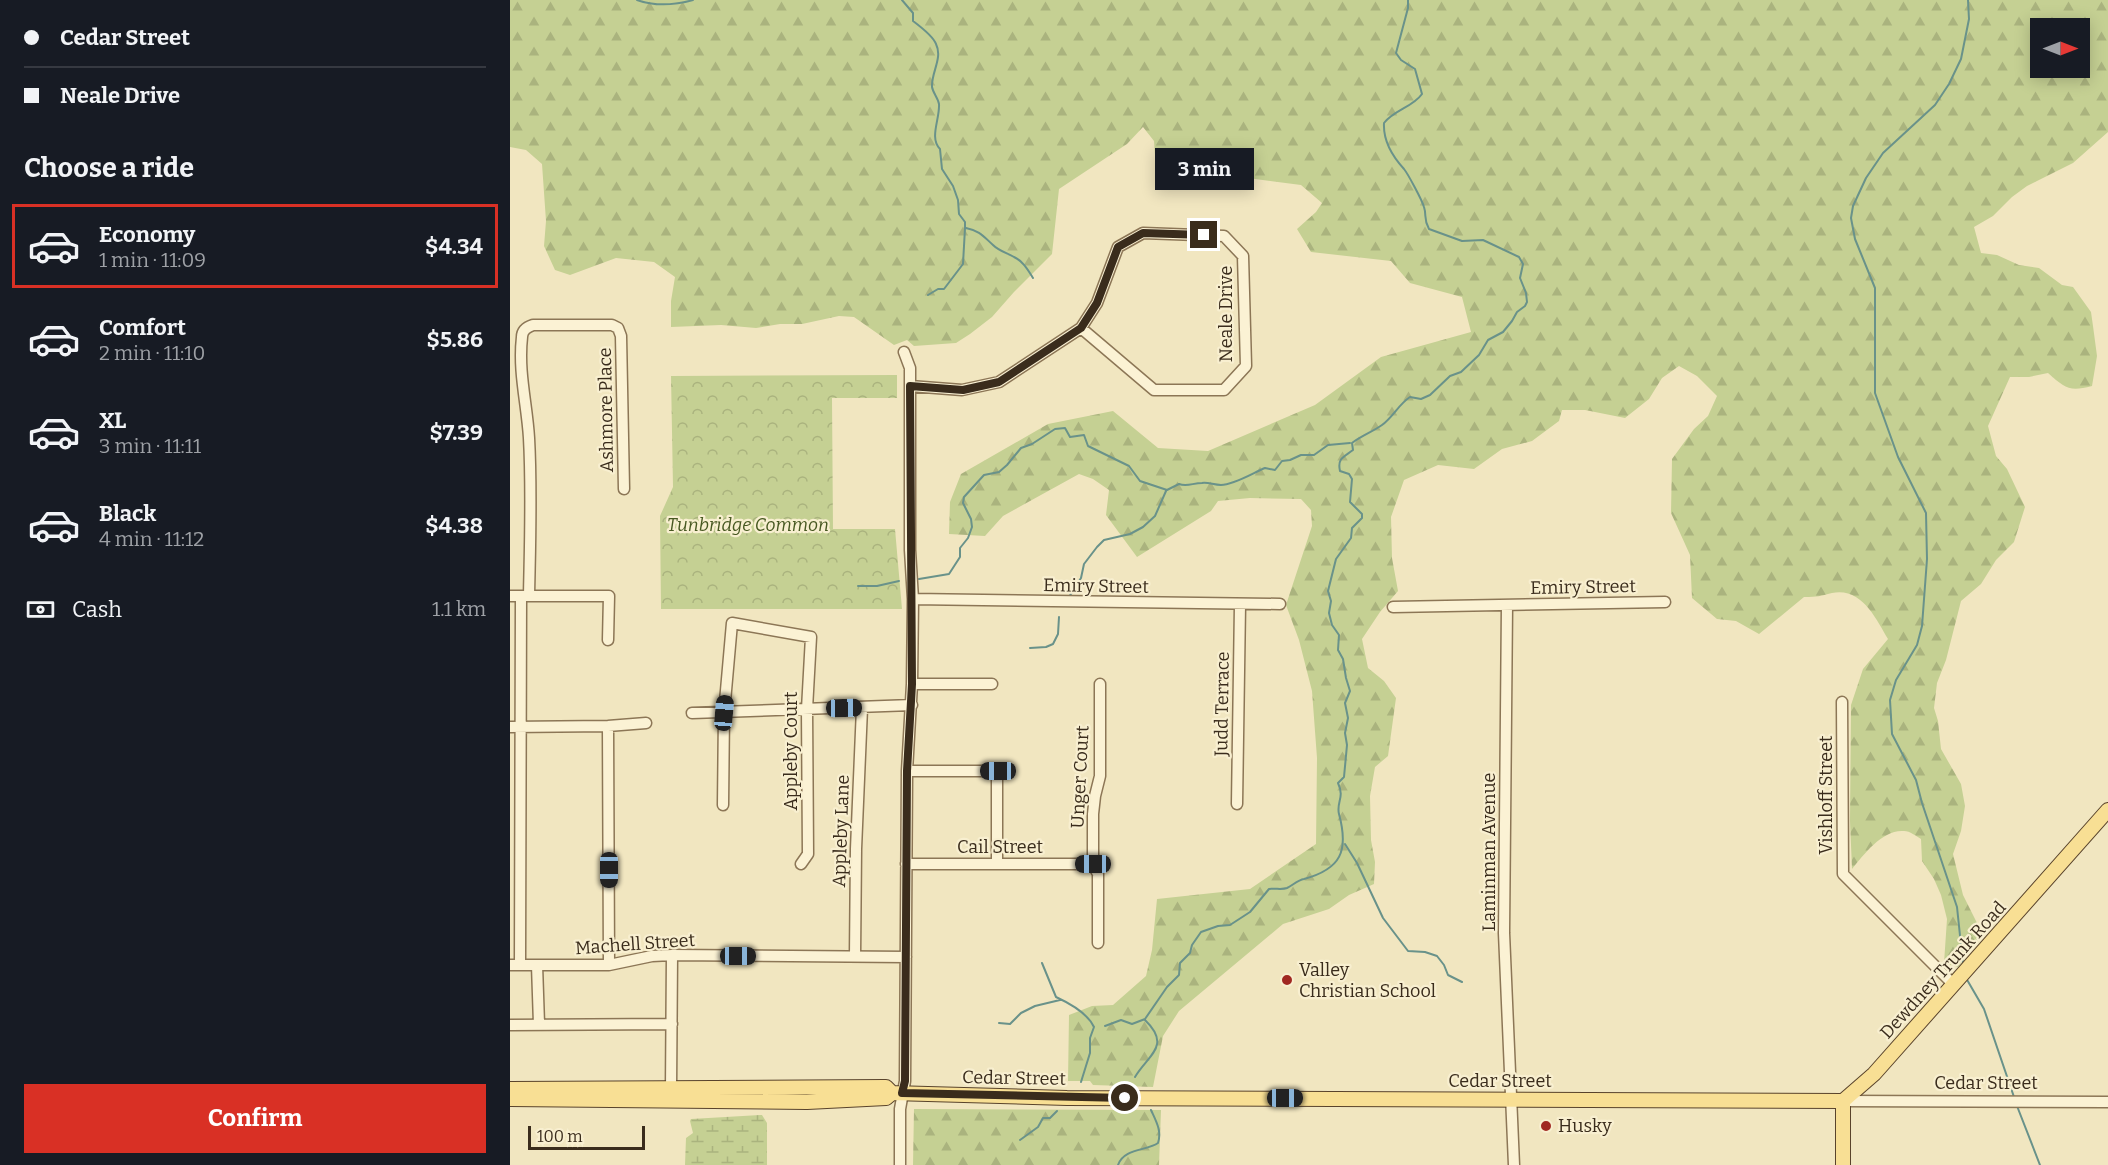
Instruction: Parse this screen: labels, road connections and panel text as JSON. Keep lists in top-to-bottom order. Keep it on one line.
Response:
{"streets":{"main road":["Dewdney Trunk Road","Cedar Street"],"street":["Neale Drive","Ashmore Place","Emiry Street","Judd Terrace","Appleby Court","Unger Court","Vishloff Street","Appleby Lane","Cail Street","Laminman Avenue","Machell Street"]},"crossings":[["Emiry Street","Judd Terrace"],["Emiry Street","Laminman Avenue"],["Unger Court","Cail Street"],["Vishloff Street","Dewdney Trunk Road"],["Appleby Lane","Machell Street"],["Laminman Avenue","Cedar Street"],["Dewdney Trunk Road","Cedar Street"]],"parks":["Tunbridge Common"],"places":["Valley Christian School","Husky"],"scale_bar":"100 m","north":"right","page":{"banner":["Cedar Street","Neale Drive"],"heading":"Choose a ride","bubble":"3 min","list":[{"name":"Economy","note":"1 min · 11:09","value":"$4.34"},{"name":"Comfort","note":"2 min · 11:10","value":"$5.86"},{"name":"XL","note":"3 min · 11:11","value":"$7.39"},{"name":"Black","note":"4 min · 11:12","value":"$4.38"}],"pay":["Cash","1.1 km"],"buttons":"Confirm","scale":"100 m"}}
